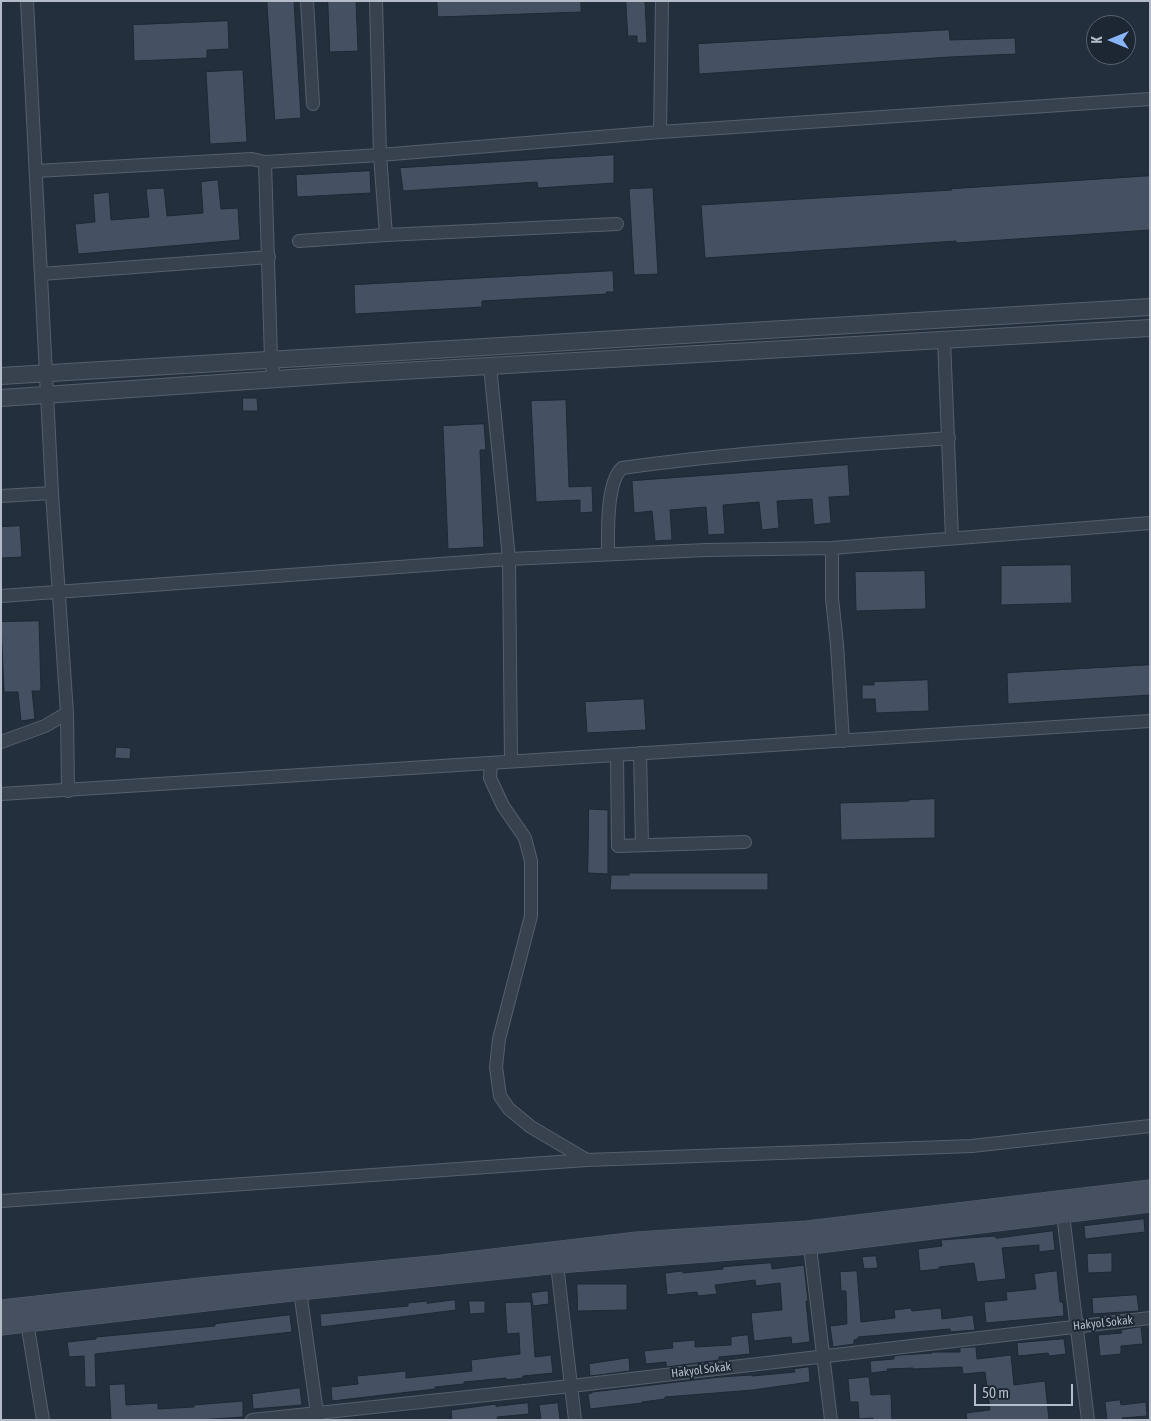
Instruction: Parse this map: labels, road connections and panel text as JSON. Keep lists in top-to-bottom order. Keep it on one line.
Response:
{"streets":{"street":["Hakyol Sokak"]},"scale_bar":"50 m","north":"left"}
